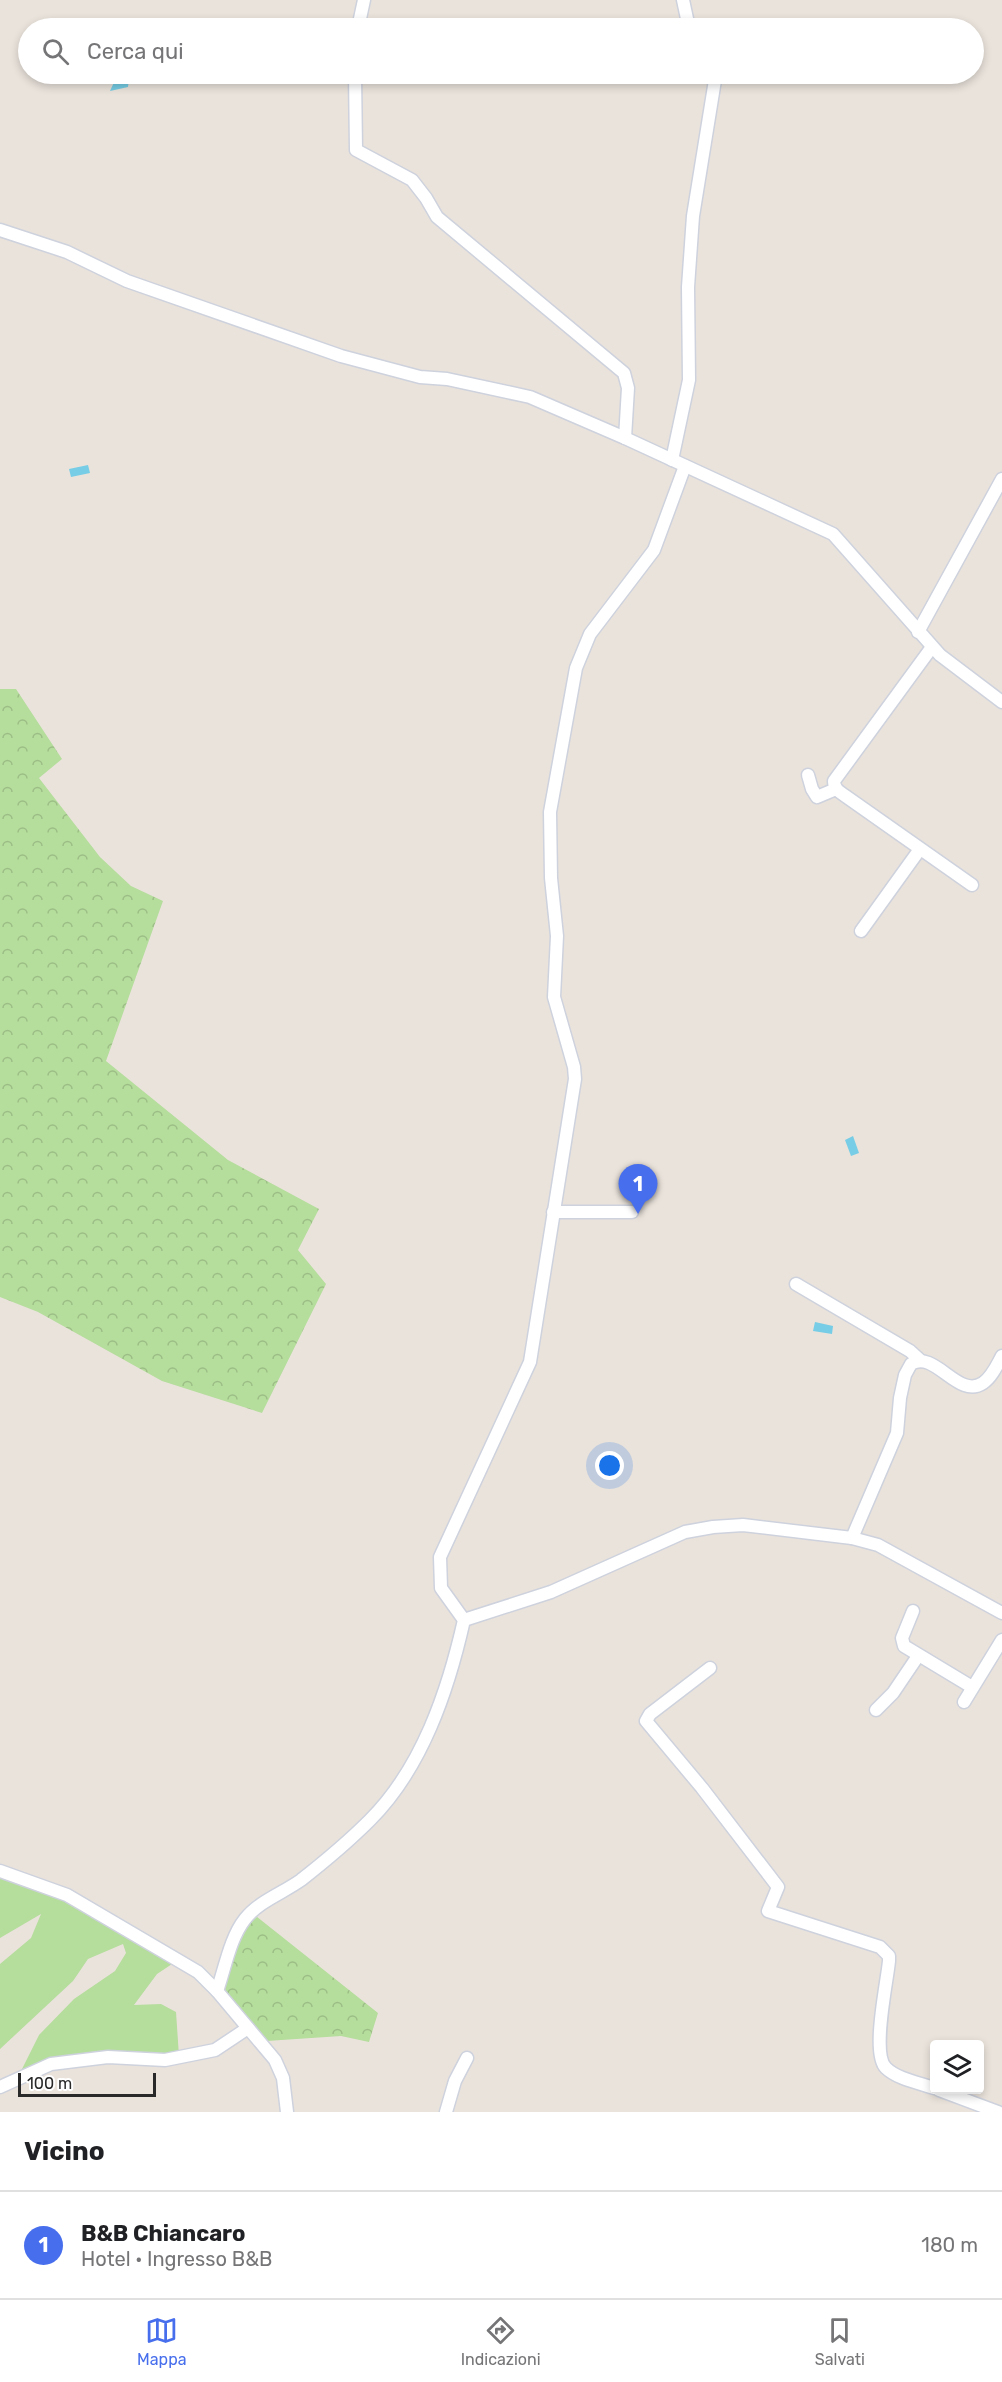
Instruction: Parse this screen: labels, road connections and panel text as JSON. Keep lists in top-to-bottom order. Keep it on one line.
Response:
{"scale_bar":"100 m","page":{"search":"Cerca qui","pins":"1","scale":"100 m","heading":"Vicino","list":[{"mark":"1","name":"B&B Chiancaro","note":"Hotel · Ingresso B&B","value":"180 m"}],"nav":["Mappa","Indicazioni","Salvati"]}}
